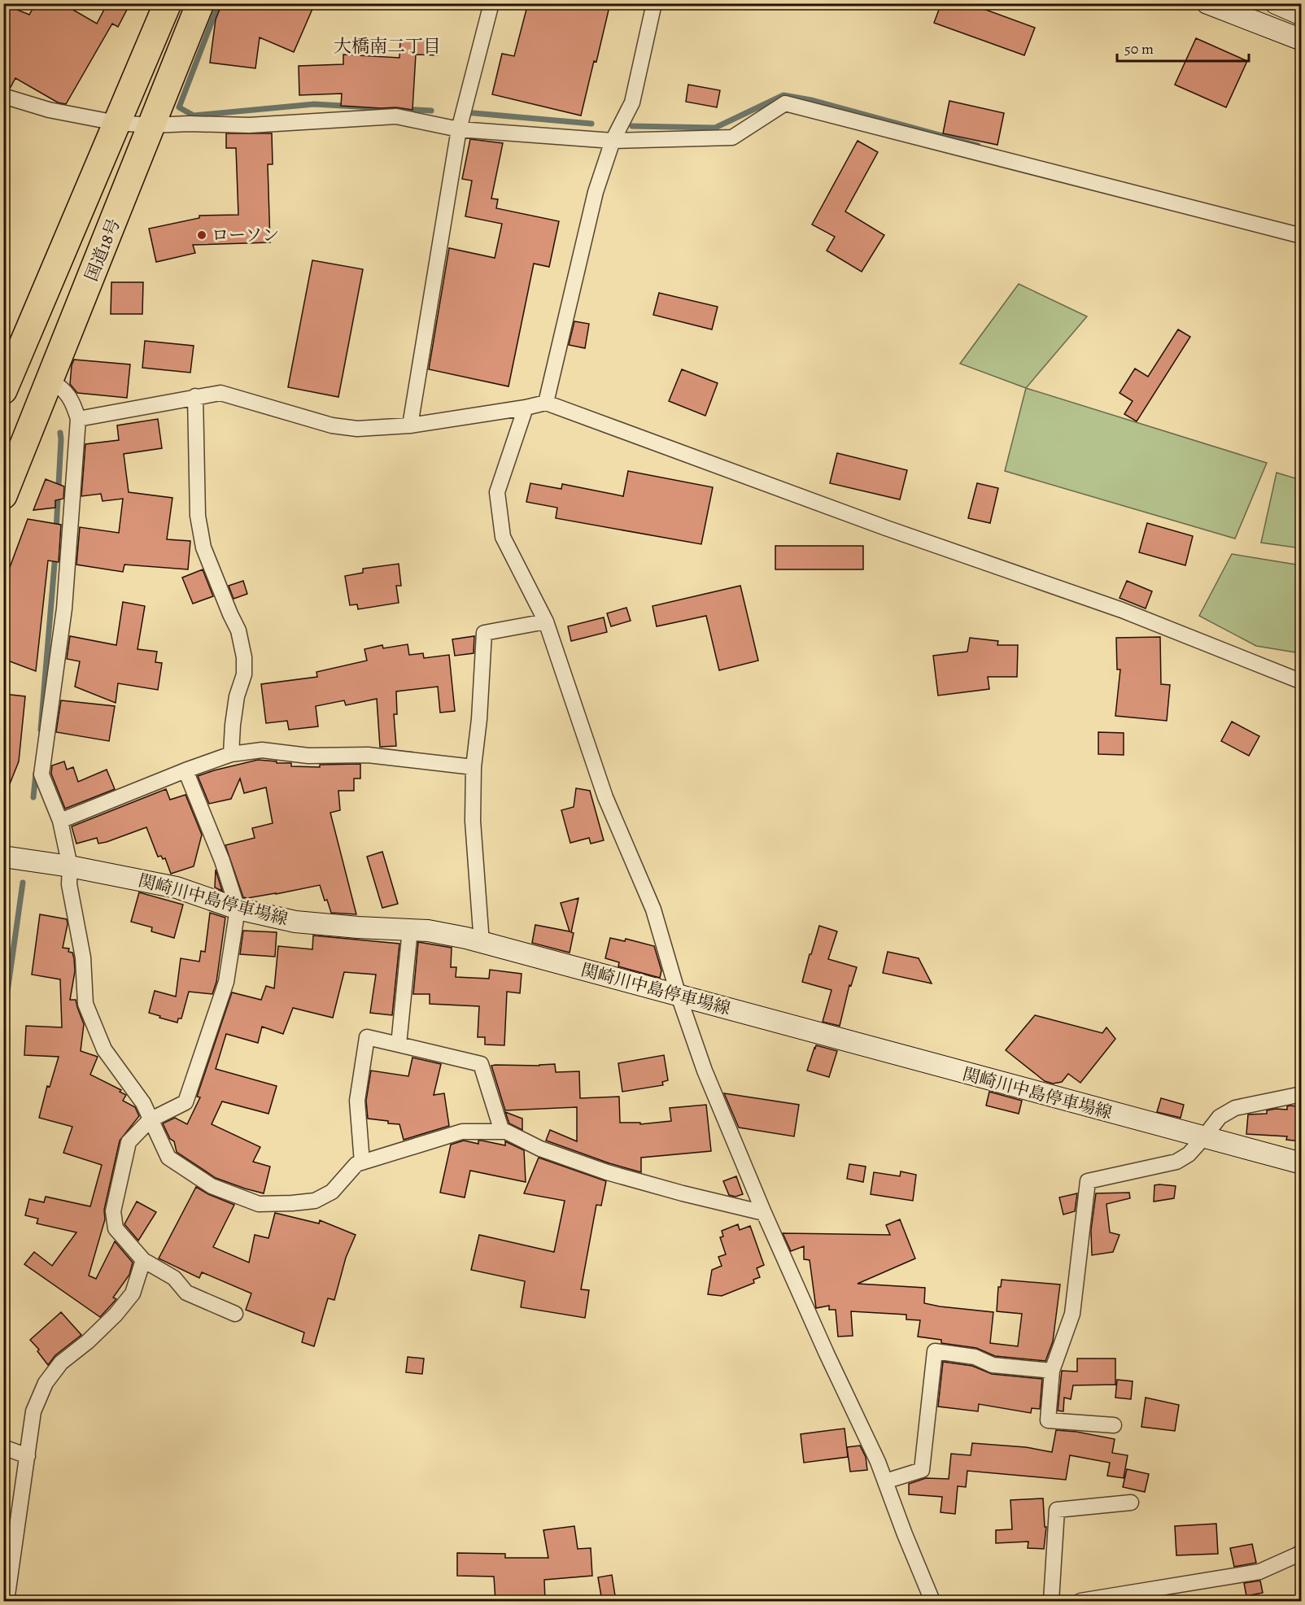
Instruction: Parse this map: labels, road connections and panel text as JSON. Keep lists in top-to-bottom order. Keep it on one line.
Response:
{"streets":{"highway":["国道18号"],"main road":["関崎川中島停車場線"]},"districts":["大橋南二丁目"],"places":["ローソン"],"scale_bar":"50 m"}
